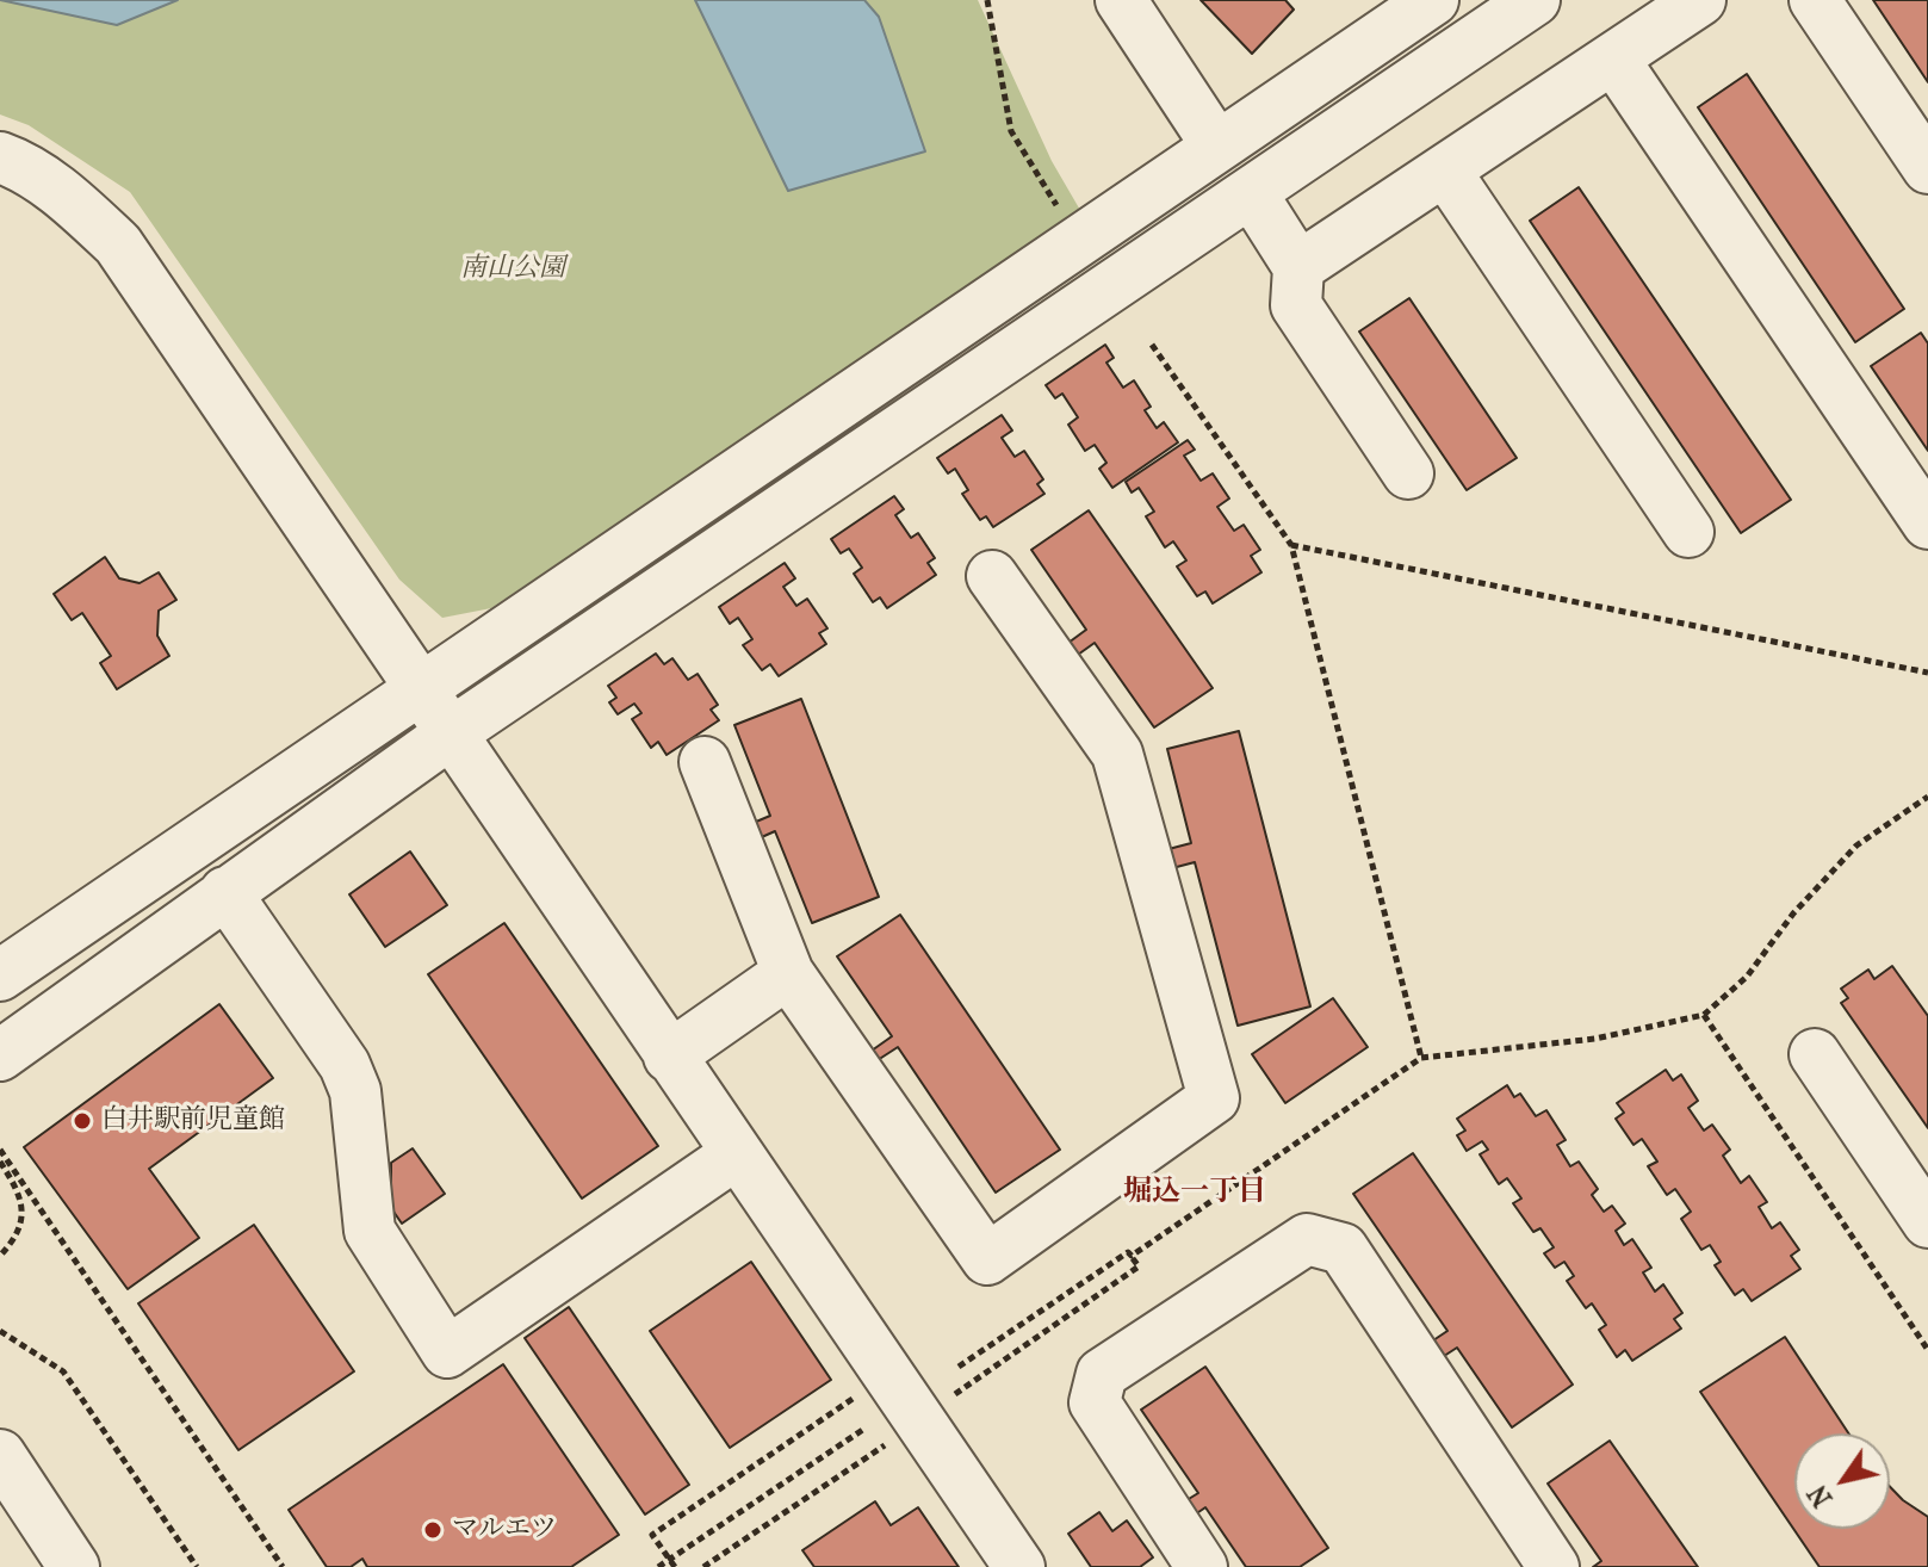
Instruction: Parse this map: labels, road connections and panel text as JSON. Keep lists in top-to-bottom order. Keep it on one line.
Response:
{"districts":["堀込一丁目"],"parks":["南山公園"],"places":["白井駅前児童館","マルエツ"],"north":"bottom left"}
